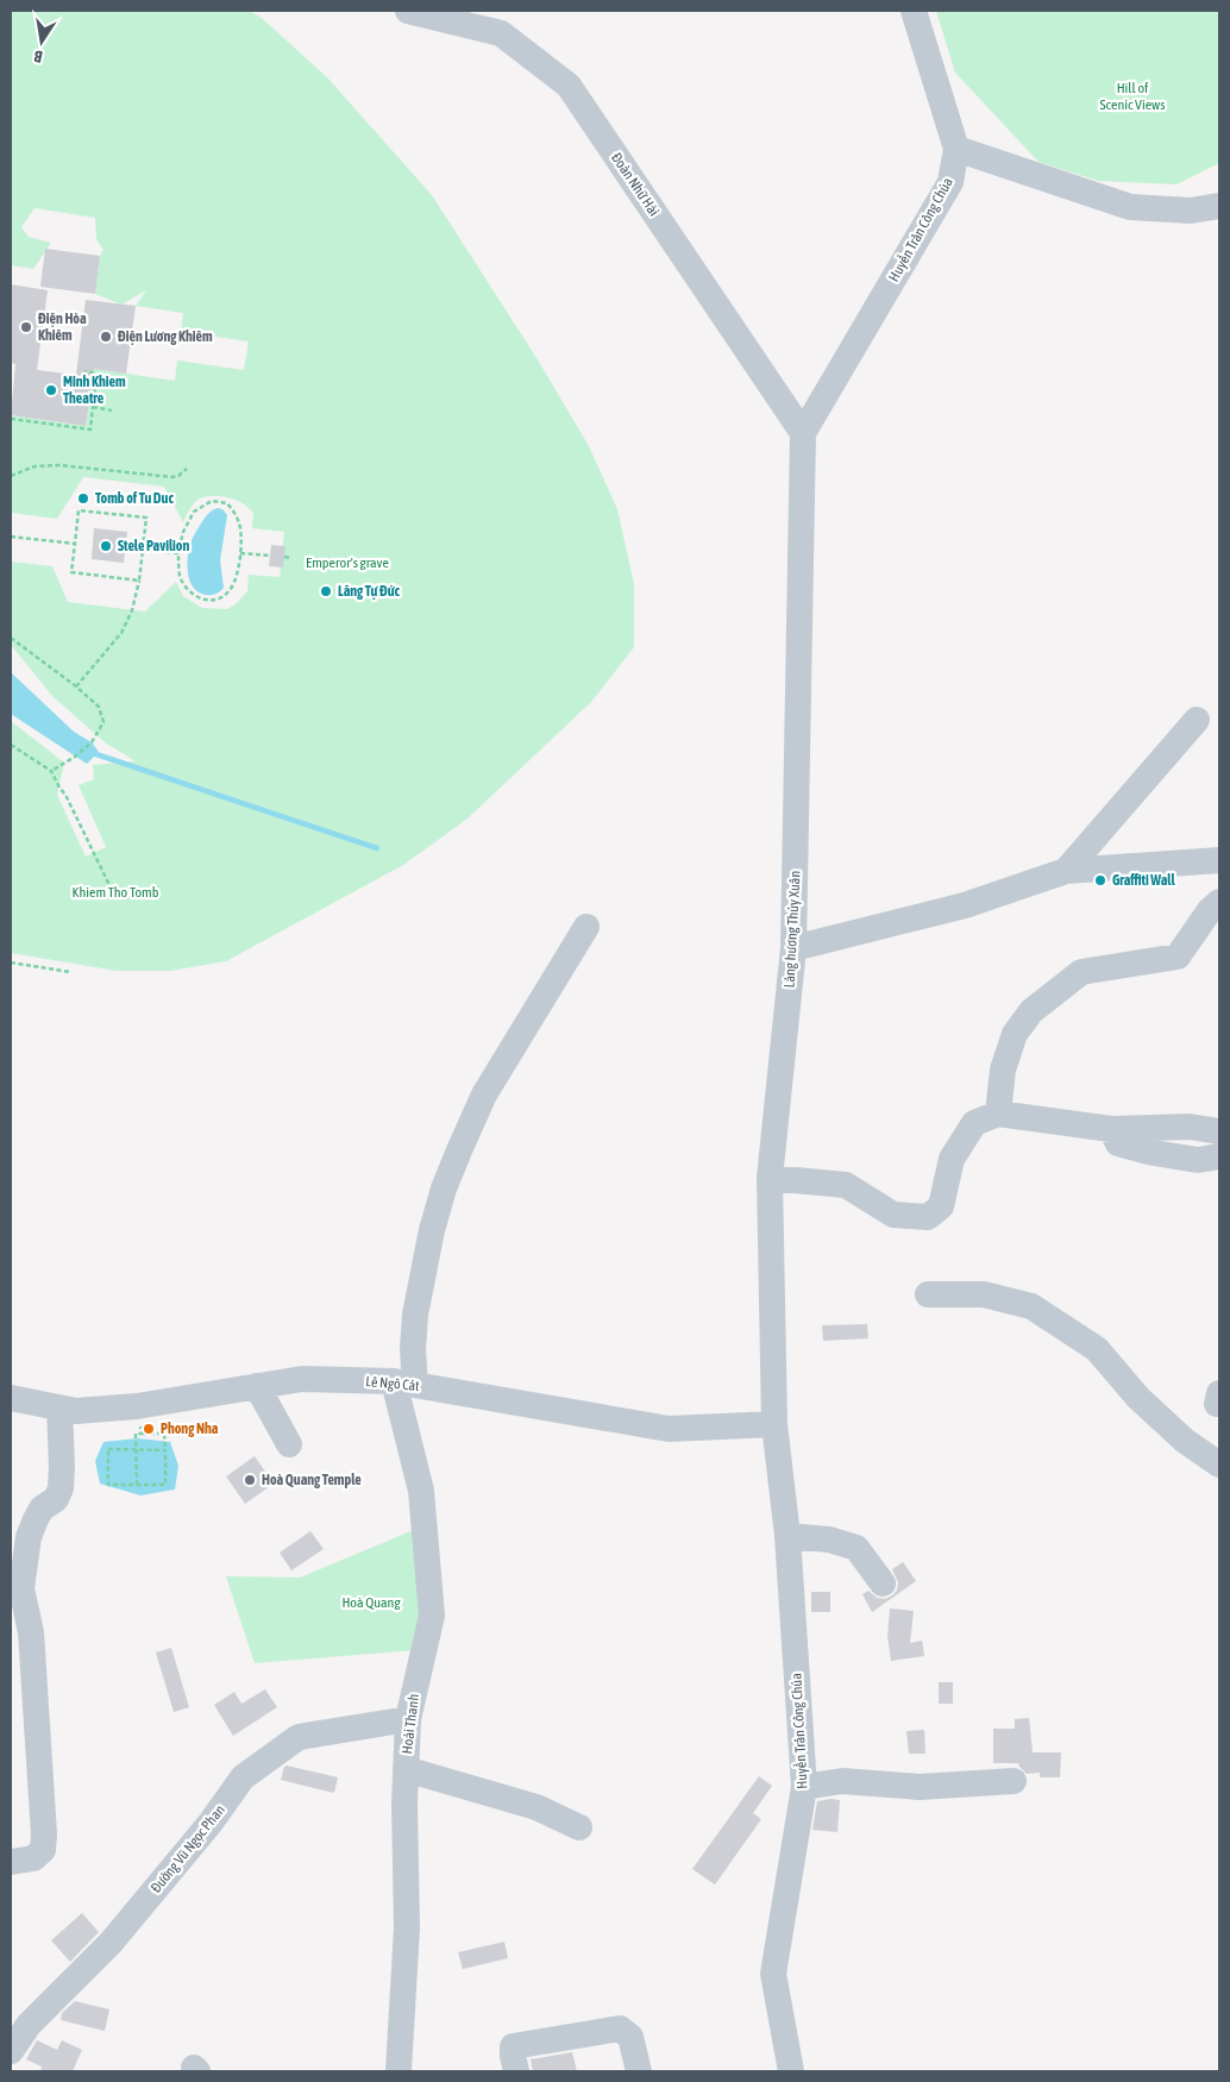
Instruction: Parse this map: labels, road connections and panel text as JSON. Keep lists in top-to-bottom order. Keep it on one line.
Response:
{"streets":{"street":["Đoàn Nhữ Hài","Huyền Trân Công Chúa","Làng hương Thủy Xuân","Lê Ngô Cát","Hoài Thanh","Đường Vũ Ngọc Phan"]},"crossings":[["Đoàn Nhữ Hài","Huyền Trân Công Chúa"],["Đoàn Nhữ Hài","Làng hương Thủy Xuân"],["Huyền Trân Công Chúa","Làng hương Thủy Xuân"],["Huyền Trân Công Chúa","Lê Ngô Cát"],["Làng hương Thủy Xuân","Lê Ngô Cát"],["Lê Ngô Cát","Hoài Thanh"],["Hoài Thanh","Đường Vũ Ngọc Phan"]],"parks":["Hill of Scenic Views","Emperor's grave","Khiem Tho Tomb","Hoà Quang"],"places":["Điện Hòa Khiêm","Điện Lương Khiêm","Minh Khiem Theatre","Tomb of Tu Duc","Stele Pavilion","Lăng Tự Đức","Graffiti Wall","Phong Nha","Hoà Quang Temple"],"north":"bottom"}
